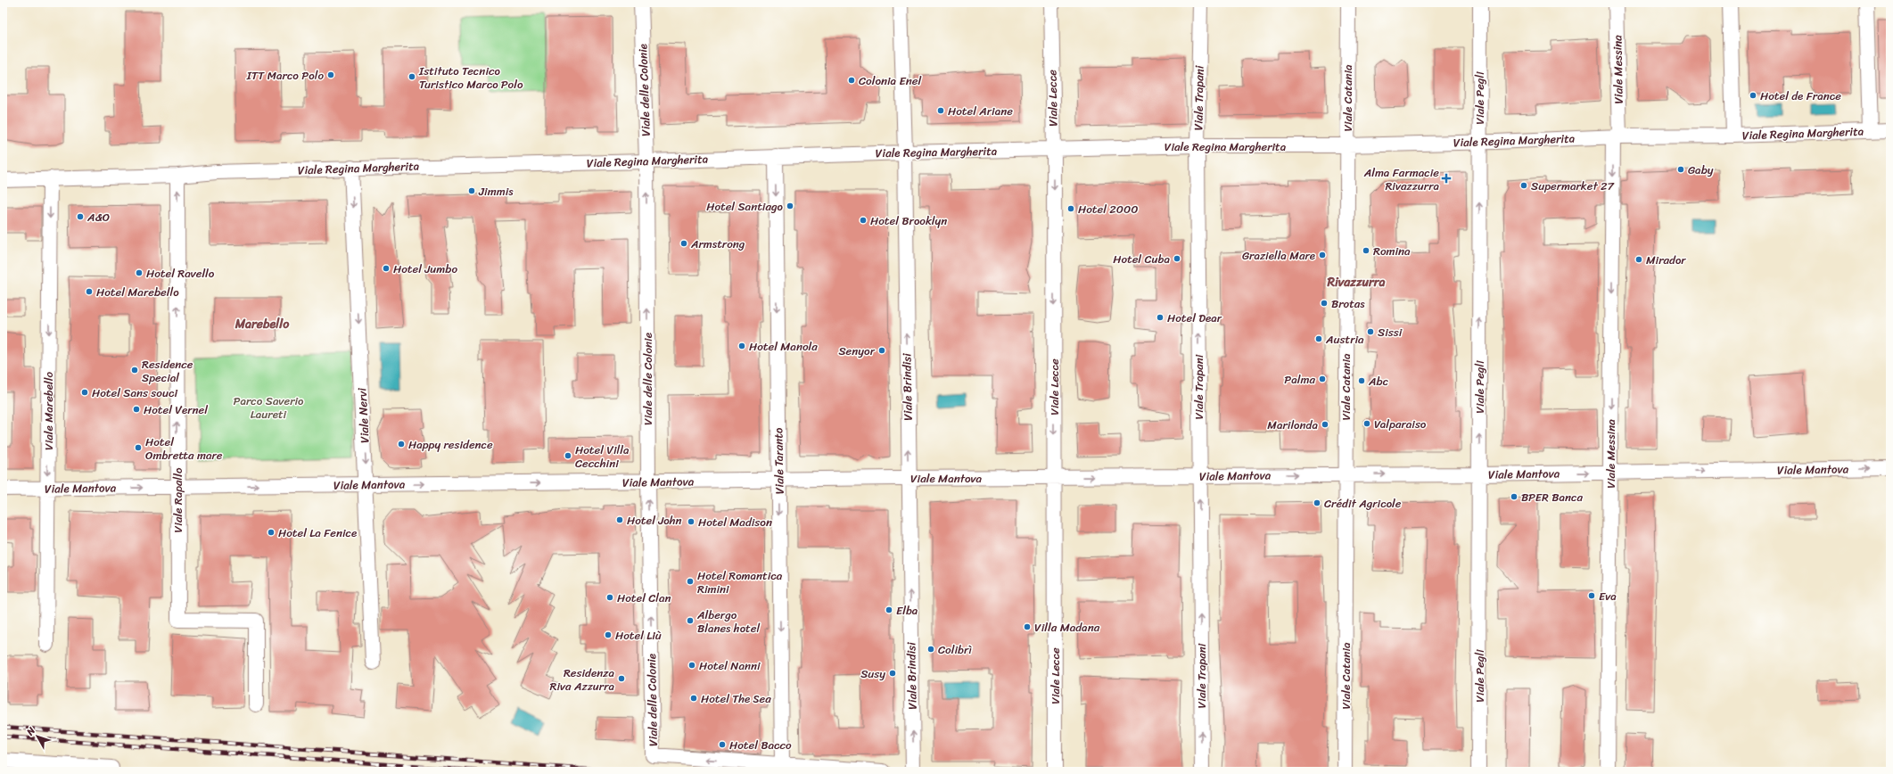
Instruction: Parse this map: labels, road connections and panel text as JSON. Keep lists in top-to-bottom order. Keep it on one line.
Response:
{"streets":{"street":["Viale Messina","Viale delle Colonie","Viale Lecce","Viale Trapani","Viale Catania","Viale Pegli","Viale Regina Margherita","Viale Brindisi","Viale Marebello","Viale Nervi","Viale Taranto","Viale Mantova","Viale Rapallo"]},"crossings":[["Viale Messina","Viale Regina Margherita"],["Viale Messina","Viale Mantova"],["Viale delle Colonie","Viale Regina Margherita"],["Viale delle Colonie","Viale Taranto"],["Viale delle Colonie","Viale Mantova"],["Viale Lecce","Viale Regina Margherita"],["Viale Lecce","Viale Mantova"],["Viale Trapani","Viale Regina Margherita"],["Viale Trapani","Viale Mantova"],["Viale Catania","Viale Regina Margherita"],["Viale Catania","Viale Mantova"],["Viale Pegli","Viale Regina Margherita"],["Viale Pegli","Viale Mantova"],["Viale Regina Margherita","Viale Brindisi"],["Viale Regina Margherita","Viale Marebello"],["Viale Regina Margherita","Viale Nervi"],["Viale Regina Margherita","Viale Taranto"],["Viale Regina Margherita","Viale Rapallo"],["Viale Brindisi","Viale Mantova"],["Viale Marebello","Viale Mantova"],["Viale Nervi","Viale Mantova"],["Viale Taranto","Viale Mantova"],["Viale Mantova","Viale Rapallo"]],"one_way":["Viale Messina","Viale delle Colonie","Viale Lecce","Viale Trapani","Viale Pegli","Viale Brindisi","Viale Marebello","Viale Nervi","Viale Taranto","Viale Mantova","Viale Rapallo"],"districts":["Rivazzurra","Marebello"],"parks":["Parco Saverio Laureti"],"places":{"other":["ITT Marco Polo","Istituto Tecnico Turistico Marco Polo","Colonia Enel","Hotel de France","Hotel Ariane","Gaby","Supermarket 27","Jimmis","Hotel Santiago","Hotel 2000","A&O","Hotel Brooklyn","Armstrong","Romina","Graziella Mare","Hotel Cuba","Mirador","Hotel Jumbo","Hotel Ravello","Hotel Marebello","Brotas","Hotel Dear","Sissi","Austria","Hotel Manola","Senyor","Residence Special","Palma","Abc","Hotel Sans souci","Hotel Vernel","Valparaiso","Marilonda","Happy residence","Hotel Ombretta mare","Hotel Villa Cecchini","BPER Banca","Crédit Agricole","Hotel John","Hotel Madison","Hotel La Fenice","Hotel Romantica Rimini","Eva","Hotel Clan","Elba","Albergo Blanes hotel","Villa Madana","Hotel Liù","Colibrì","Hotel Nanni","Susy","Residenza Riva Azzurra","Hotel The Sea","Hotel Bacco"],"health":["Alma Farmacie Rivazzurra"]},"north":"top left"}
